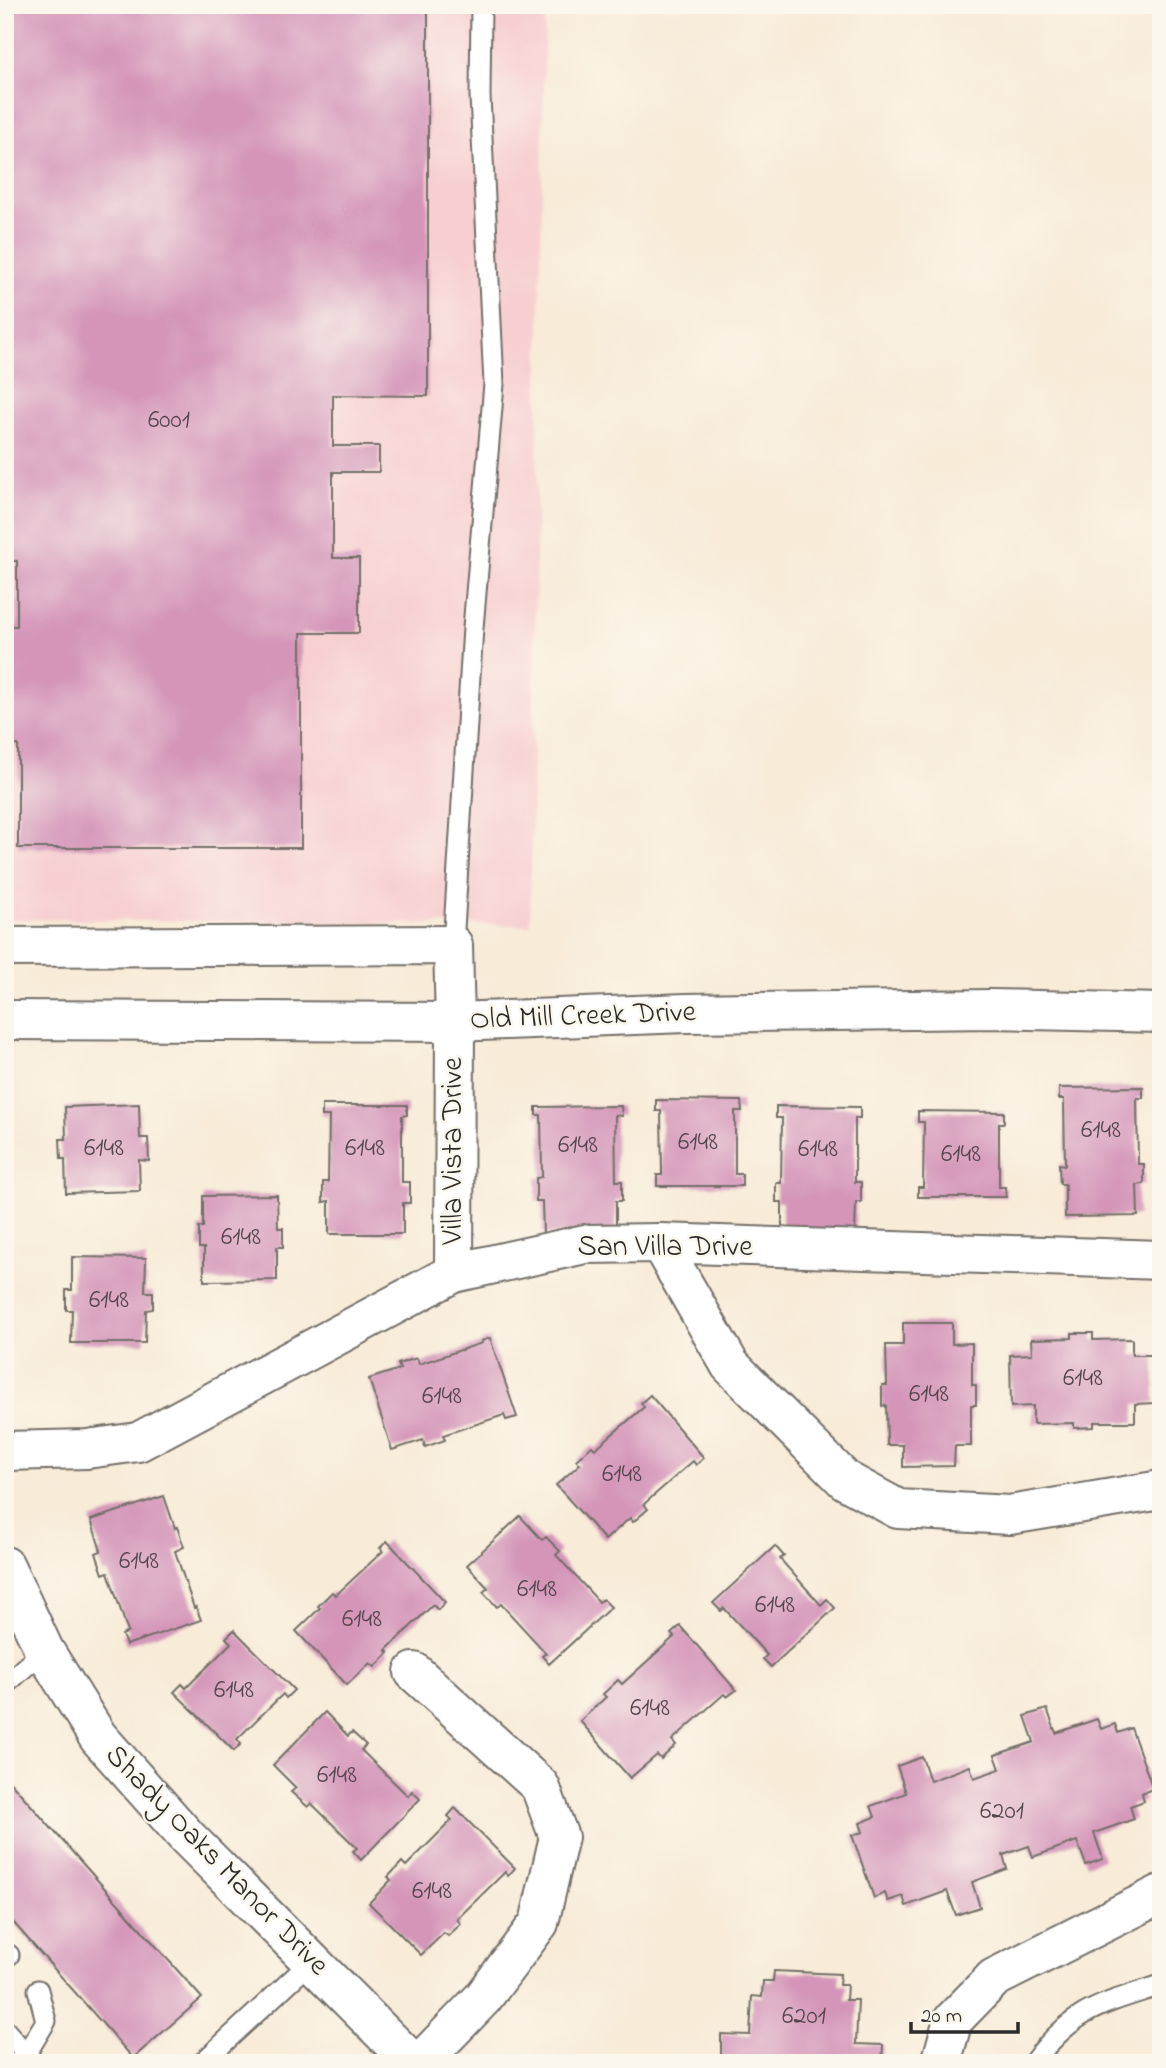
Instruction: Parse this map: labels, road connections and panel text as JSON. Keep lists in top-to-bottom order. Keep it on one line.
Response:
{"streets":{"street":["Old Mill Creek Drive","Villa Vista Drive","San Villa Drive","Shady Oaks Manor Drive"]},"crossings":[["Old Mill Creek Drive","Villa Vista Drive"],["Villa Vista Drive","San Villa Drive"]],"house_numbers":["6001","6148","6148","6148","6148","6148","6148","6148","6148","6148","6148","6148","6148","6148","6148","6148","6148","6148","6148","6148","6148","6201","6148","6201"],"scale_bar":"20 m"}
